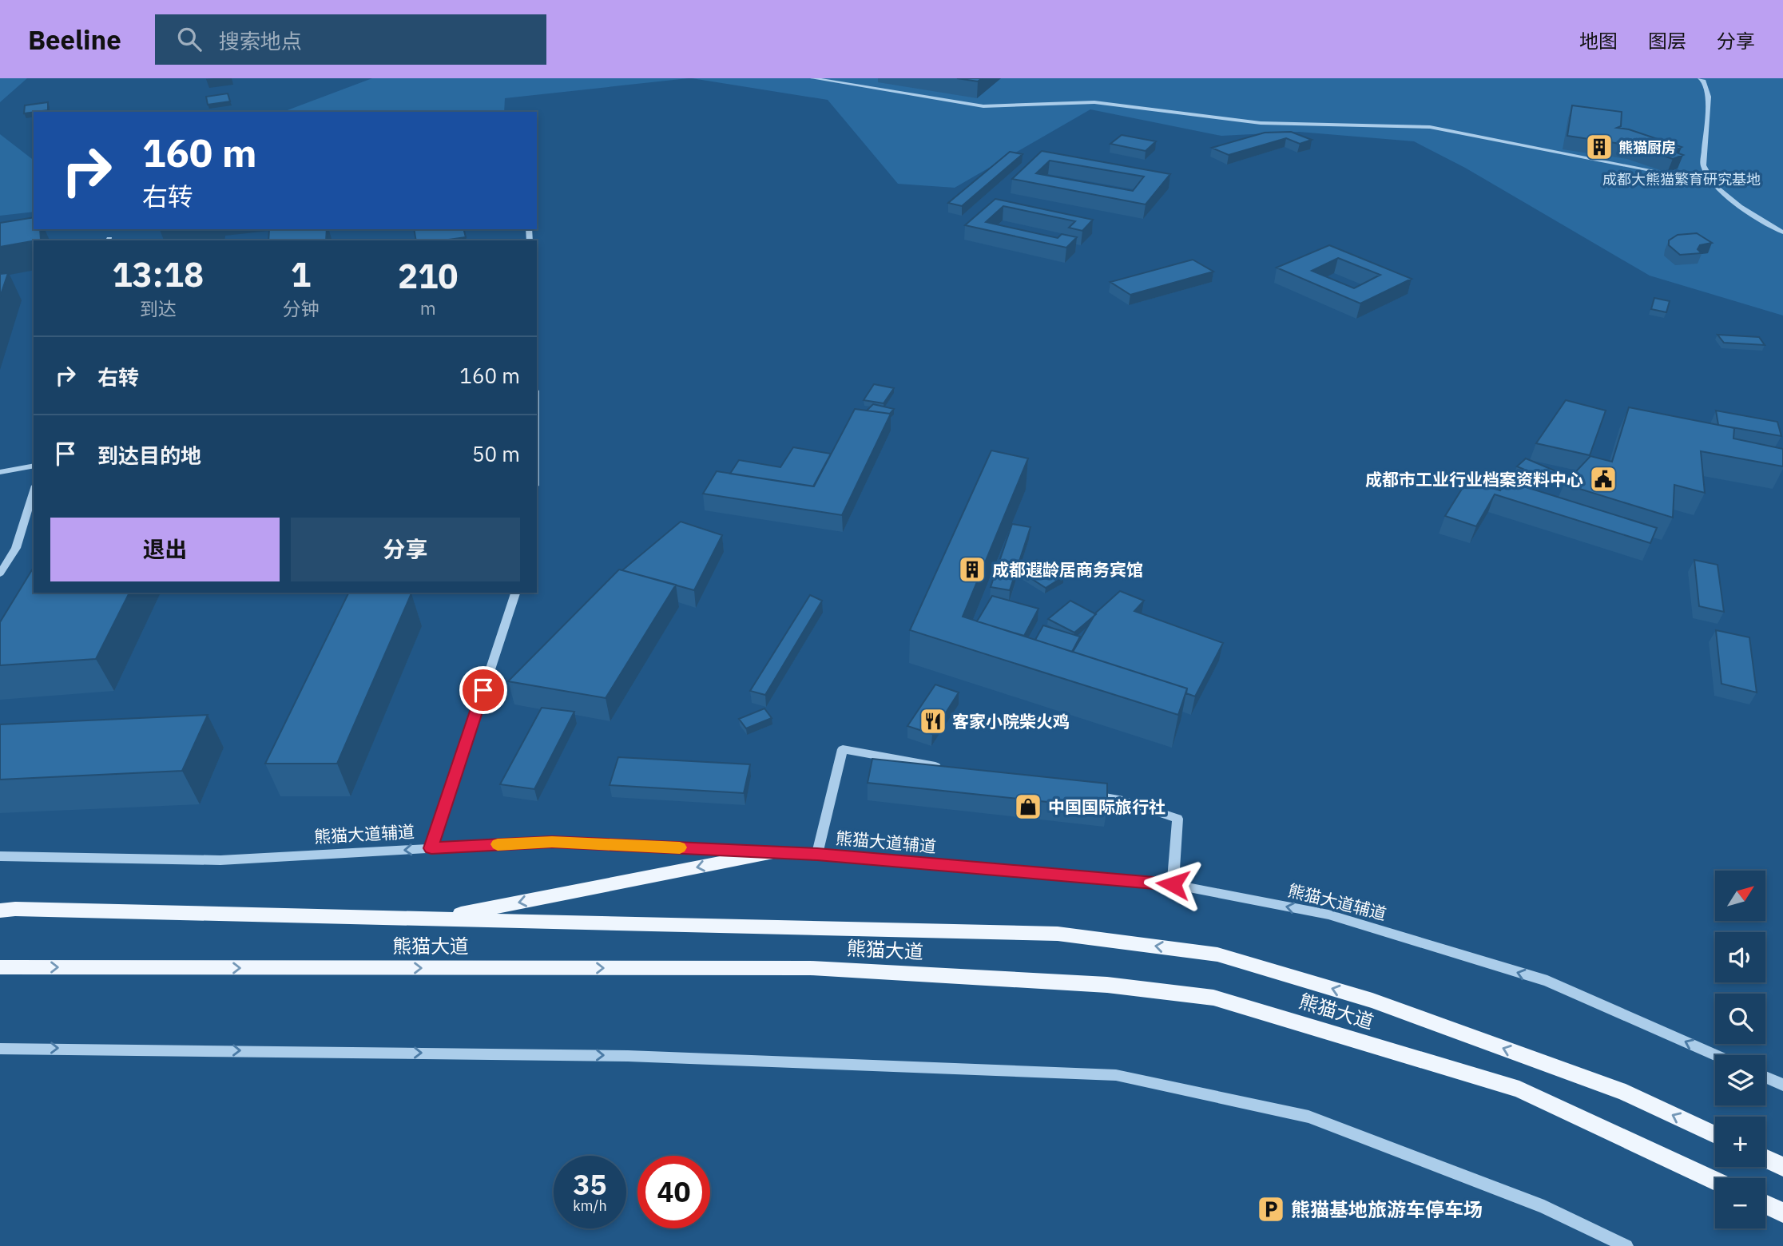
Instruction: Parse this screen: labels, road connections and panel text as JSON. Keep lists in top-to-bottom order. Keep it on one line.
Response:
{"streets":{"main road":["熊猫大道"],"street":["熊猫大道辅道"]},"one_way":["熊猫大道辅道"],"parks":["成都大熊猫繁育研究基地"],"places":{"building":["熊猫厨房","成都遐龄居商务宾馆"],"public building":["成都市工业行业档案资料中心"],"restaurant":["客家小院柴火鸡"],"shop":["中国国际旅行社"],"parking":["熊猫基地旅游车停车场"]},"north":"top right","page":{"header":"Beeline","search":"搜索地点","nav":["地图","图层","分享"],"turn":["160 m","右转"],"eta":["13:18","到达","1","分钟","210","m"],"list":[{"name":"右转","value":"160 m"},{"name":"到达目的地","value":"50 m"}],"buttons":["退出","分享"],"map_buttons":["+","−"],"speed":"35 km/h","limit":"40"}}
